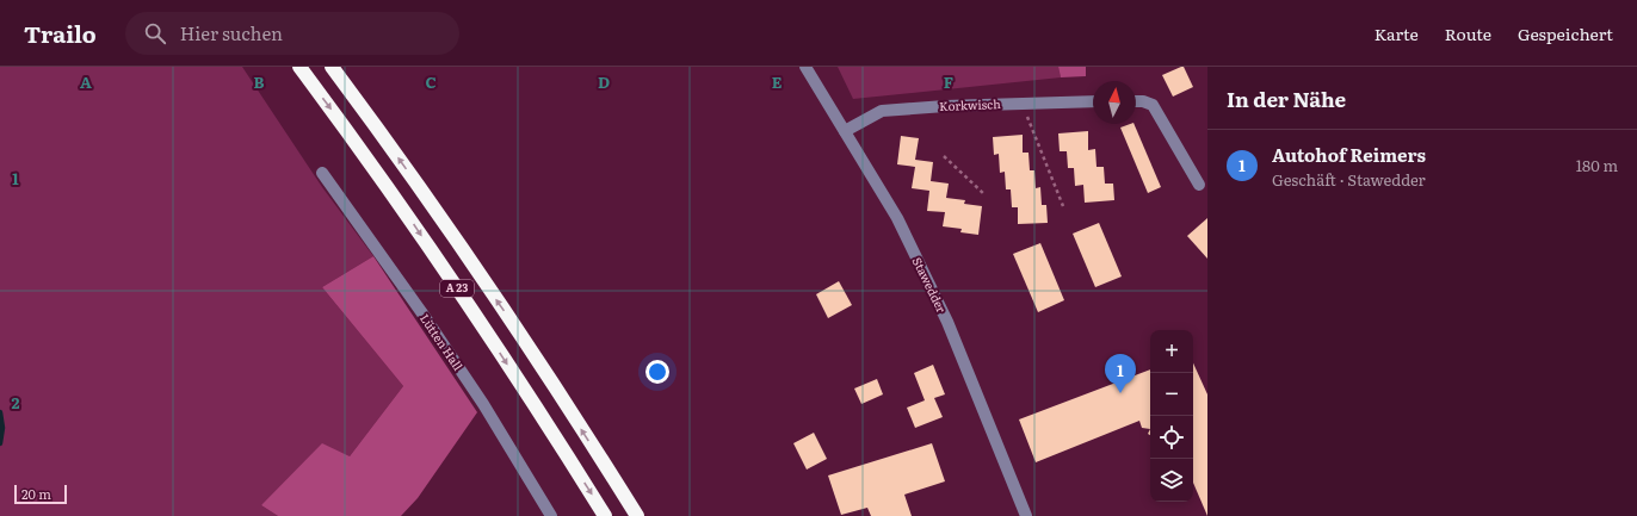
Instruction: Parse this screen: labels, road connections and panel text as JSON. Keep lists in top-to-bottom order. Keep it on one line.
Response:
{"streets":{"highway":["A 23"],"street":["Korkwisch","Stawedder","Lütten Hall"]},"crossings":[["Korkwisch","Stawedder"]],"scale_bar":"20 m","north":"top","page":{"header":"Trailo","search":"Hier suchen","nav":["Karte","Route","Gespeichert"],"heading":"In der Nähe","list":[{"mark":"1","name":"Autohof Reimers","note":"Geschäft · Stawedder","value":"180 m"}],"map_buttons":["+","−"],"pins":"1","scale":"20 m"},"grid":{"columns":["A","B","C","D","E","F"],"rows":["1","2"]}}
